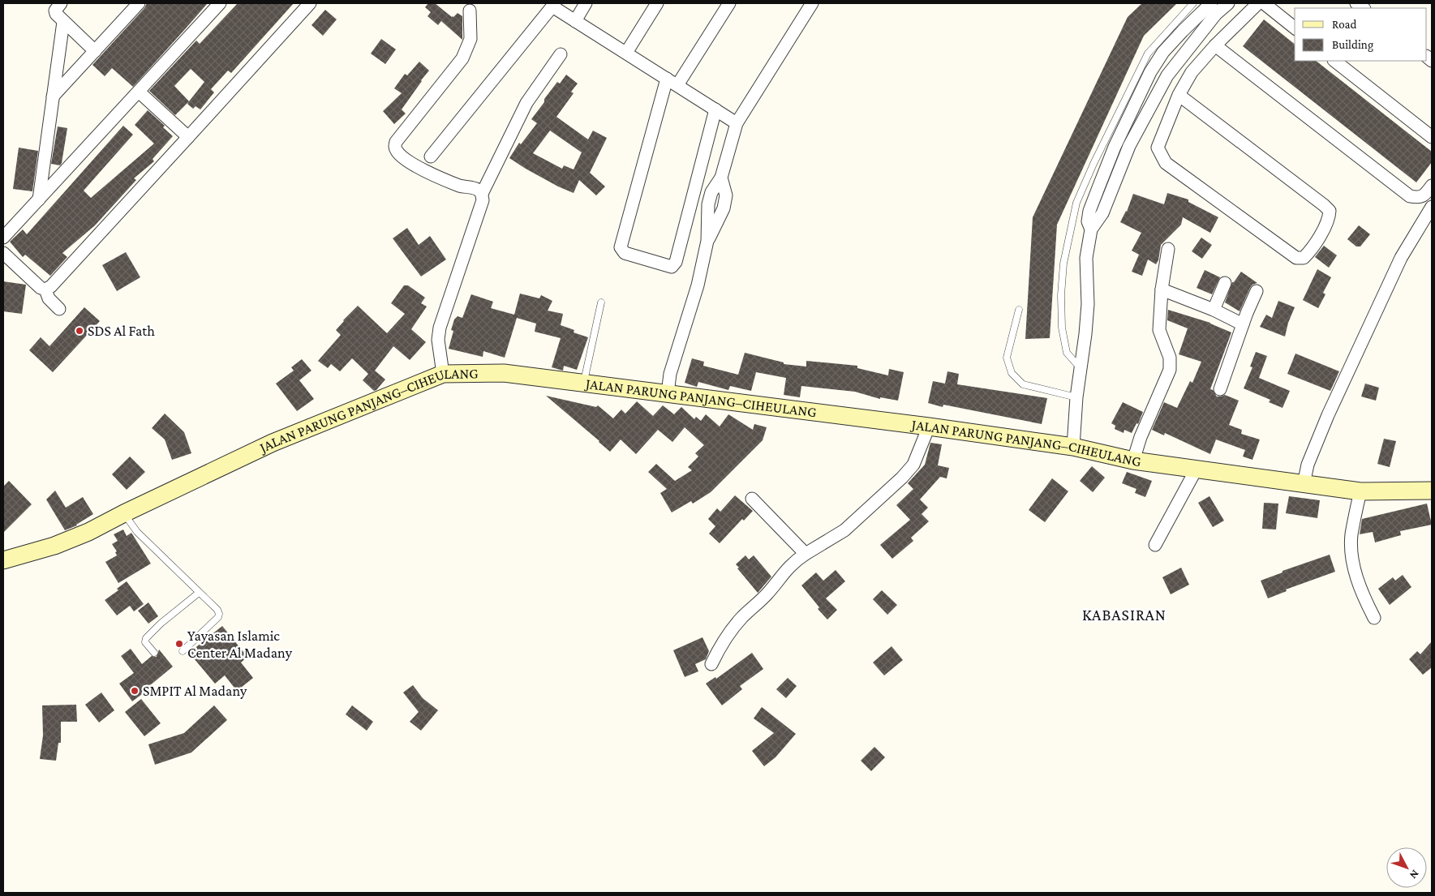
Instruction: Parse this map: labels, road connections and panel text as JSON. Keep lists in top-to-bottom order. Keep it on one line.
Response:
{"streets":{"street":["JALAN PARUNG PANJANG–CIHEULANG"]},"districts":["KABASIRAN"],"places":["SDS Al Fath","Yayasan Islamic Center Al Madany","SMPIT Al Madany"],"legend":["Road","Building"],"north":"bottom right"}
